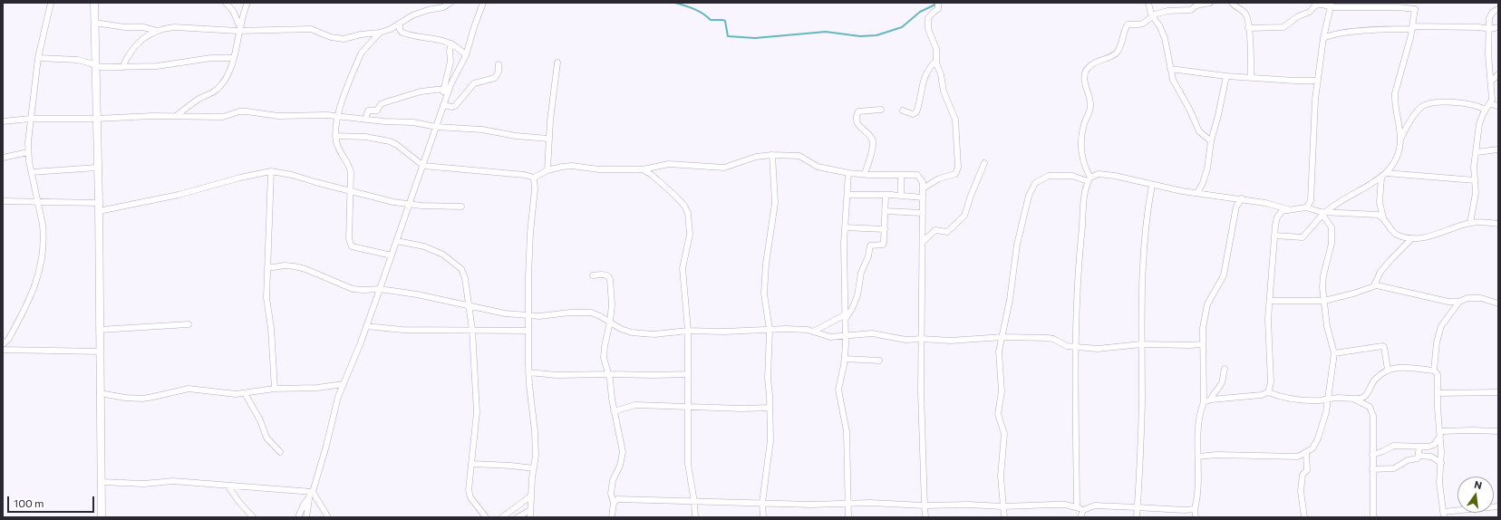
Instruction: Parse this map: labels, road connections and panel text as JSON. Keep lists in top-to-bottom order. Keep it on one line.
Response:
{"scale_bar":"100 m","north":"top"}
